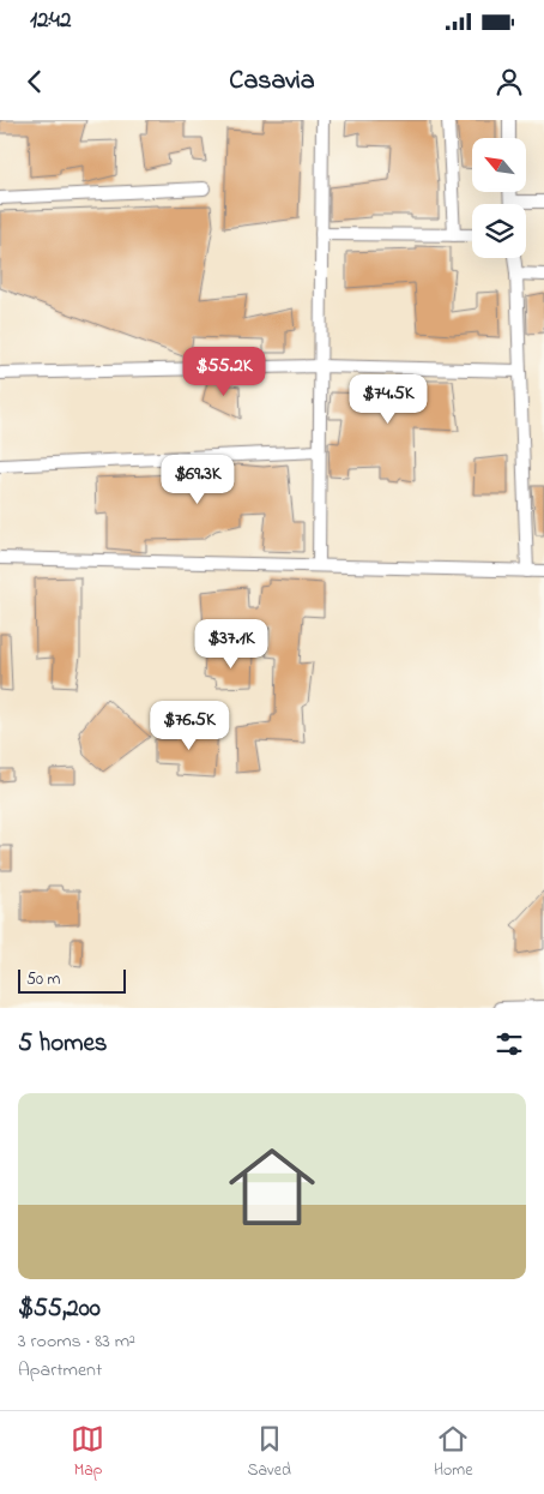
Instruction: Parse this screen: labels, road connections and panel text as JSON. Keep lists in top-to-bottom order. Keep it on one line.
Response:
{"scale_bar":"50 m","north":"top left","page":{"status":"12:42","header":"Casavia","price":["$55.2K","$74.5K","$69.3K","$37.1K","$76.5K"],"scale":"50 m","heading":"5 homes","list":[{"name":"$55,200","note":"3 rooms · 83 m² · Apartment"}],"tabs":["Map","Saved","Home"]}}
